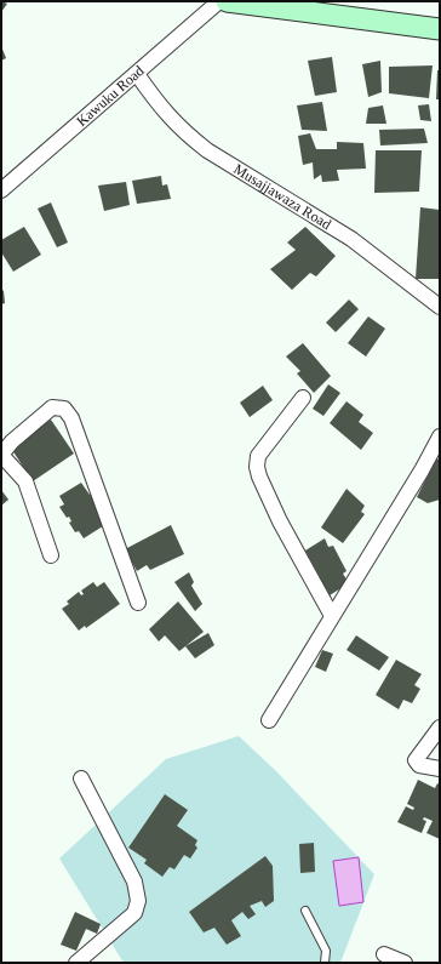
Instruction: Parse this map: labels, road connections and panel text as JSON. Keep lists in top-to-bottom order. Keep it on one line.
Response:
{"streets":{"street":["Kawuku Road","Musajjawaza Road"]},"crossings":[["Kawuku Road","Musajjawaza Road"]]}
